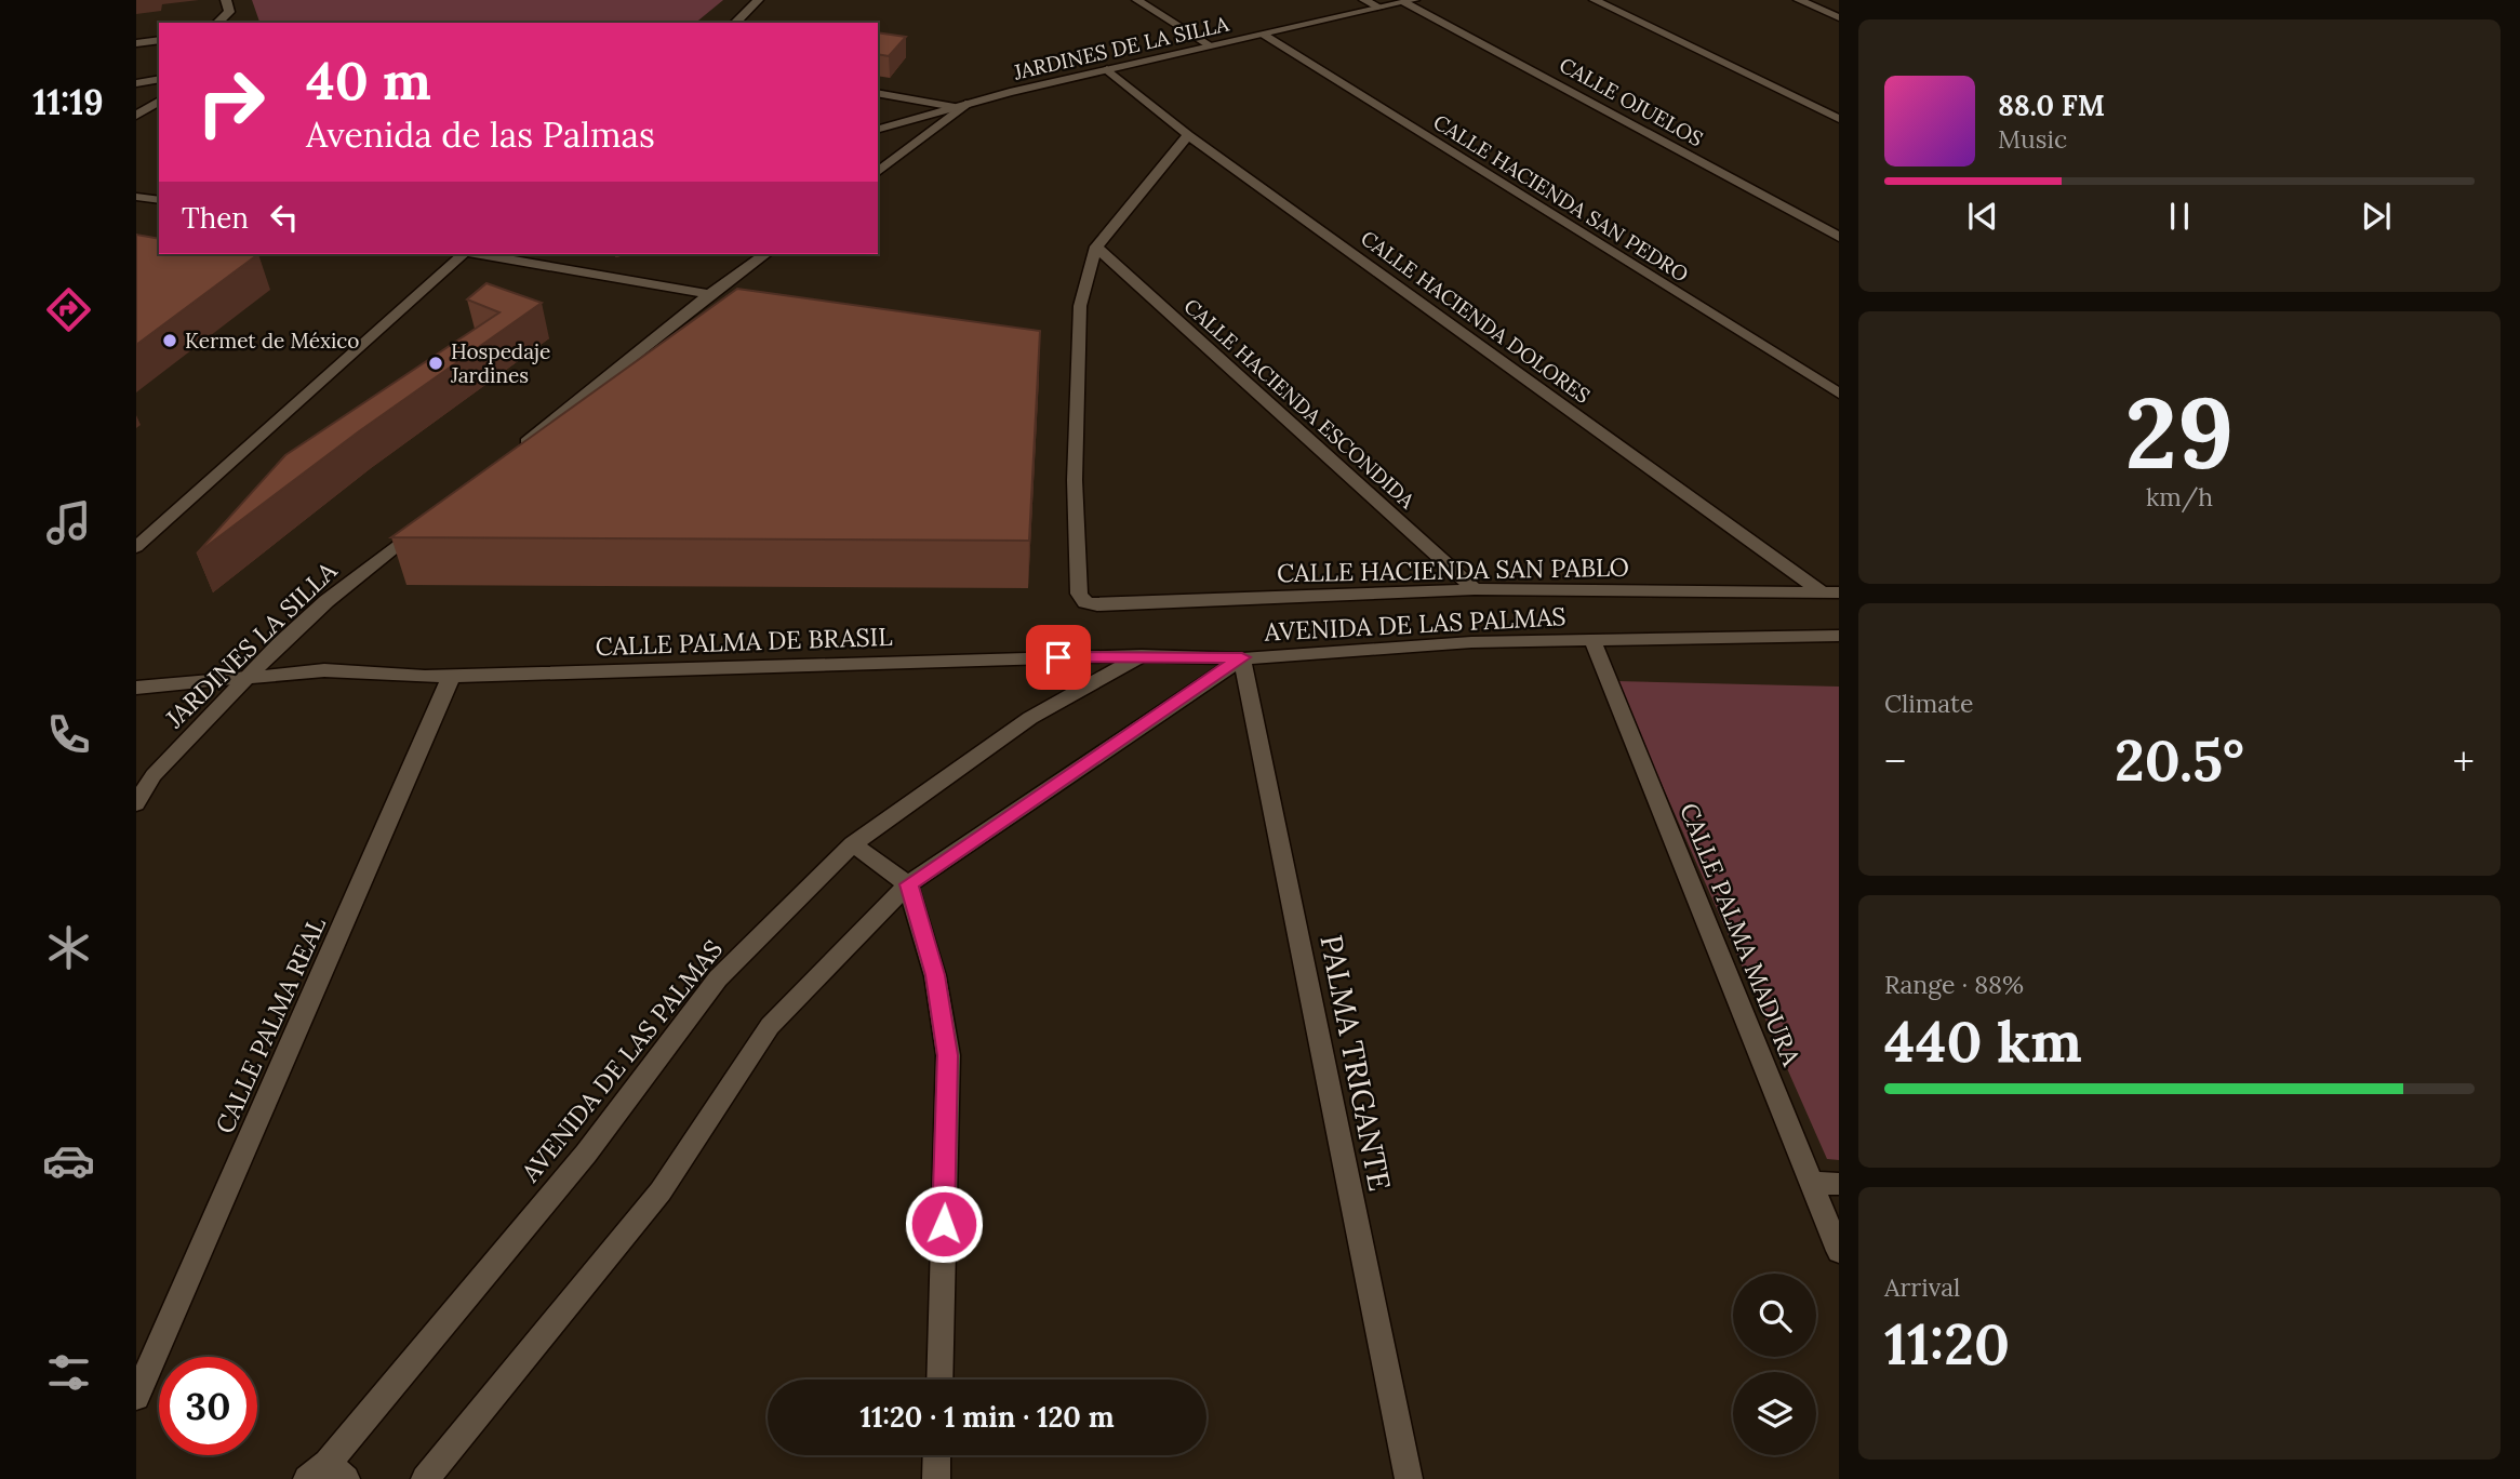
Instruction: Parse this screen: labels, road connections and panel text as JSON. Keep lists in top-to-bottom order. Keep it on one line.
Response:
{"streets":{"street":["JARDINES DE LA SILLA","CALLE OJUELOS","CALLE HACIENDA SAN PEDRO","CALLE HACIENDA DOLORES","CALLE HACIENDA ESCONDIDA","CALLE HACIENDA SAN PABLO","AVENIDA DE LAS PALMAS","CALLE PALMA DE BRASIL","JARDINES LA SILLA","CALLE PALMA MADURA","CALLE PALMA REAL","PALMA TRIGANTE"]},"crossings":[["JARDINES DE LA SILLA","CALLE OJUELOS"],["JARDINES DE LA SILLA","CALLE HACIENDA SAN PEDRO"],["JARDINES DE LA SILLA","CALLE HACIENDA DOLORES"],["CALLE HACIENDA DOLORES","CALLE HACIENDA SAN PABLO"],["CALLE HACIENDA ESCONDIDA","CALLE HACIENDA SAN PABLO"],["AVENIDA DE LAS PALMAS","CALLE PALMA DE BRASIL"],["AVENIDA DE LAS PALMAS","CALLE PALMA MADURA"],["AVENIDA DE LAS PALMAS","PALMA TRIGANTE"],["CALLE PALMA DE BRASIL","JARDINES LA SILLA"],["CALLE PALMA DE BRASIL","CALLE PALMA REAL"],["CALLE PALMA DE BRASIL","PALMA TRIGANTE"]],"places":["Kermet de México","Hospedaje Jardines"],"page":{"tabs":"11:19","turn":["40 m","Avenida de las Palmas"],"song":["88.0 FM","Music"],"then":"Then","tile":[["29","km/h"],"Climate",["Range · 88%","440 km"],["Arrival","11:20"]],"heat":["−","20.5°","+"],"limit":"30","trip":"11:20 · 1 min · 120 m"}}
